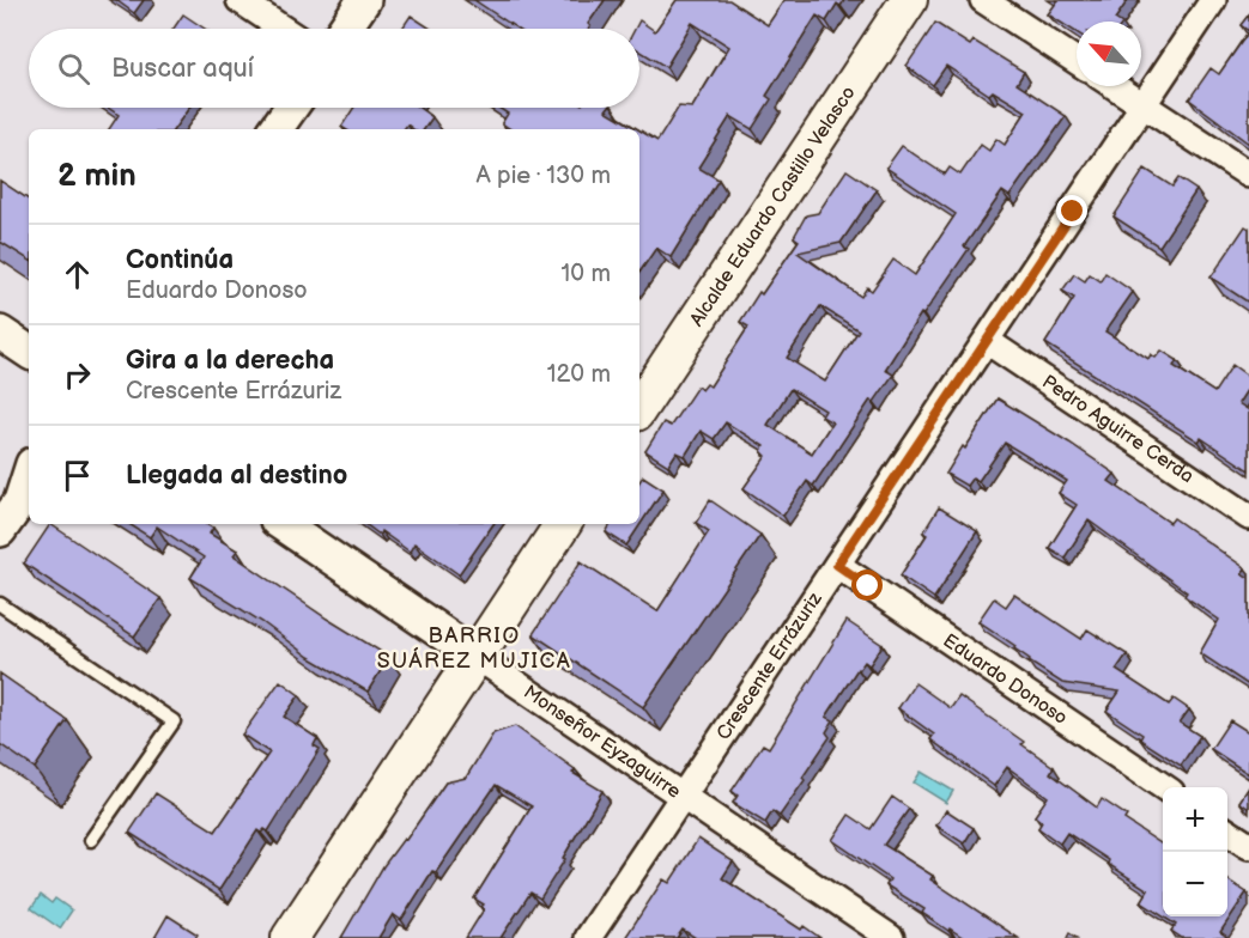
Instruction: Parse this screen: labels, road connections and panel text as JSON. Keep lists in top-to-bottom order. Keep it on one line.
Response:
{"streets":{"main road":["Alcalde Eduardo Castillo Velasco"],"street":["Pedro Aguirre Cerda","Crescente Errázuriz","Eduardo Donoso","Monseñor Eyzaguirre"]},"crossings":[["Pedro Aguirre Cerda","Crescente Errázuriz"],["Crescente Errázuriz","Eduardo Donoso"],["Crescente Errázuriz","Monseñor Eyzaguirre"]],"districts":["BARRIO SUÁREZ MUJICA"],"north":"top left","page":{"search":"Buscar aquí","heading":["2 min","A pie · 130 m"],"list":[["Continúa","Eduardo Donoso","10 m"],["Gira a la derecha","Crescente Errázuriz","120 m"],"Llegada al destino"],"map_buttons":["+","−"]}}
